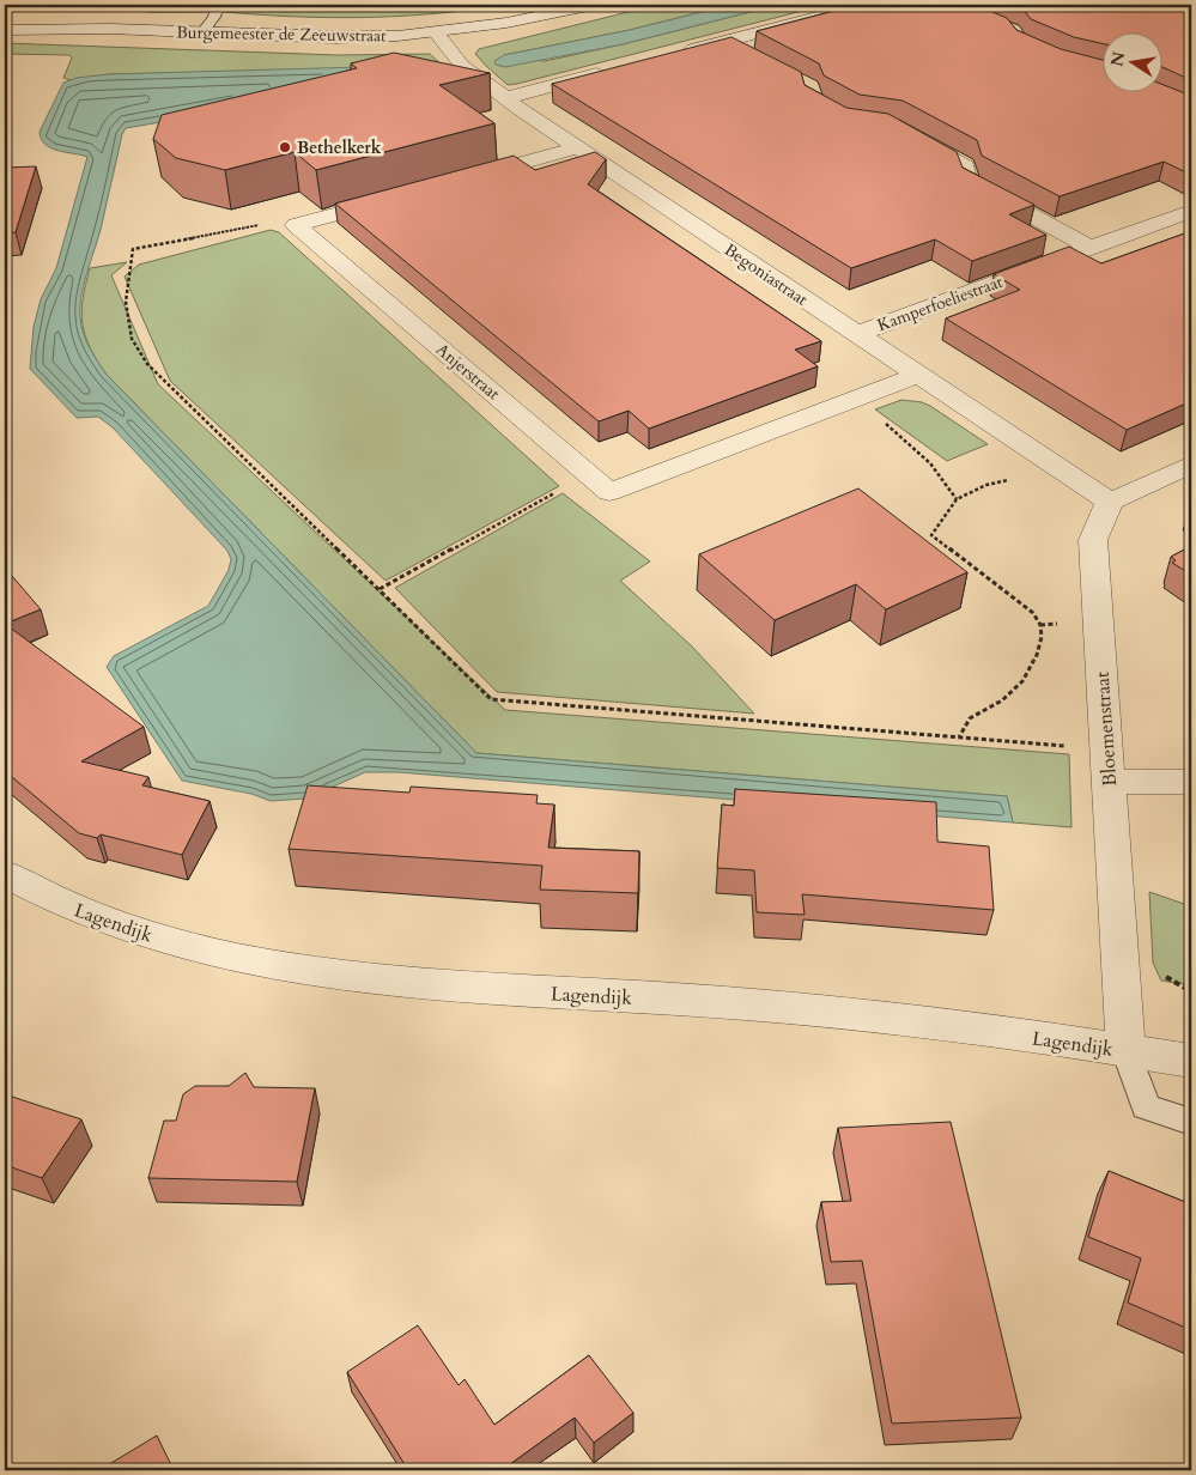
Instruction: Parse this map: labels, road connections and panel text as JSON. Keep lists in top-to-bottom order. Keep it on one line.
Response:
{"streets":{"street":["Burgemeester de Zeeuwstraat","Begoniastraat","Kamperfoeliestraat","Anjerstraat","Bloemenstraat","Lagendijk"]},"crossings":[["Burgemeester de Zeeuwstraat","Begoniastraat"],["Begoniastraat","Kamperfoeliestraat"],["Begoniastraat","Anjerstraat"],["Begoniastraat","Bloemenstraat"],["Bloemenstraat","Lagendijk"]],"places":["Bethelkerk"],"north":"left"}
